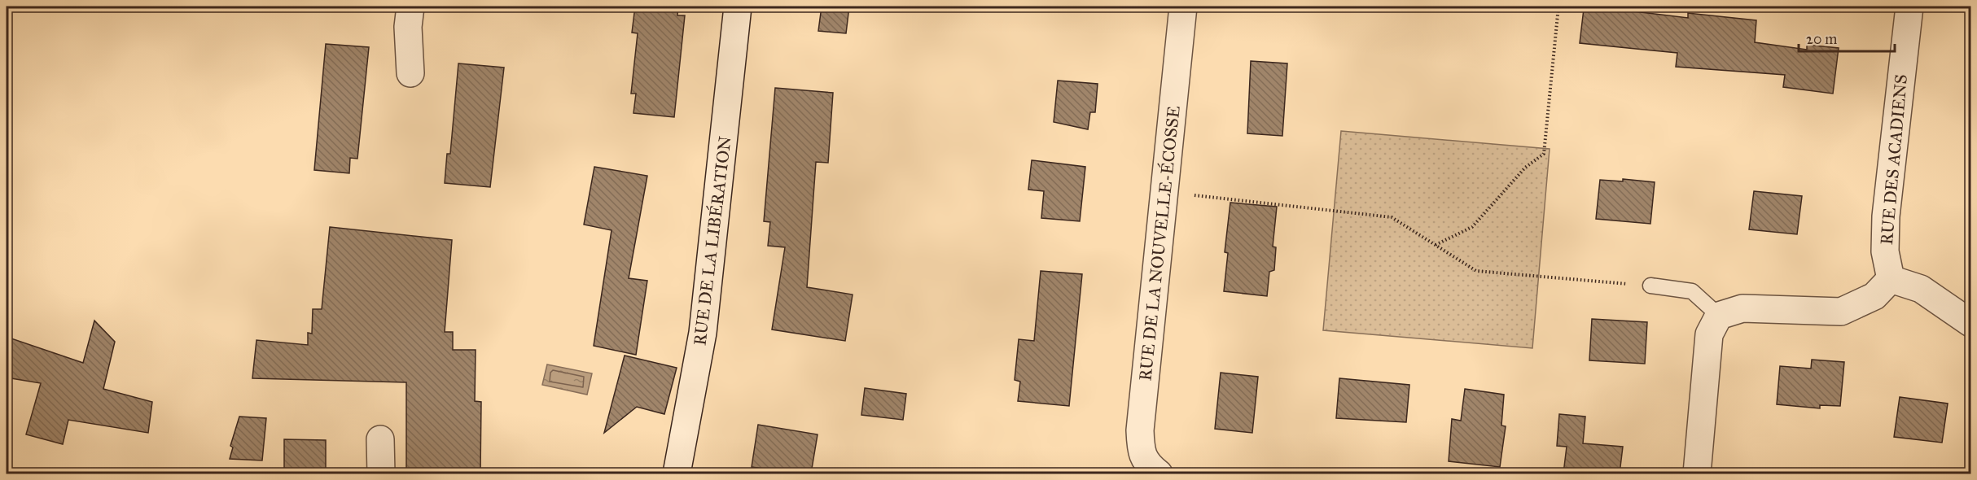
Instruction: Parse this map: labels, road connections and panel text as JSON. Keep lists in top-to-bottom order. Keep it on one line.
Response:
{"streets":{"street":["RUE DES ACADIENS","RUE DE LA LIBÉRATION","RUE DE LA NOUVELLE-ÉCOSSE"]},"scale_bar":"20 m"}
